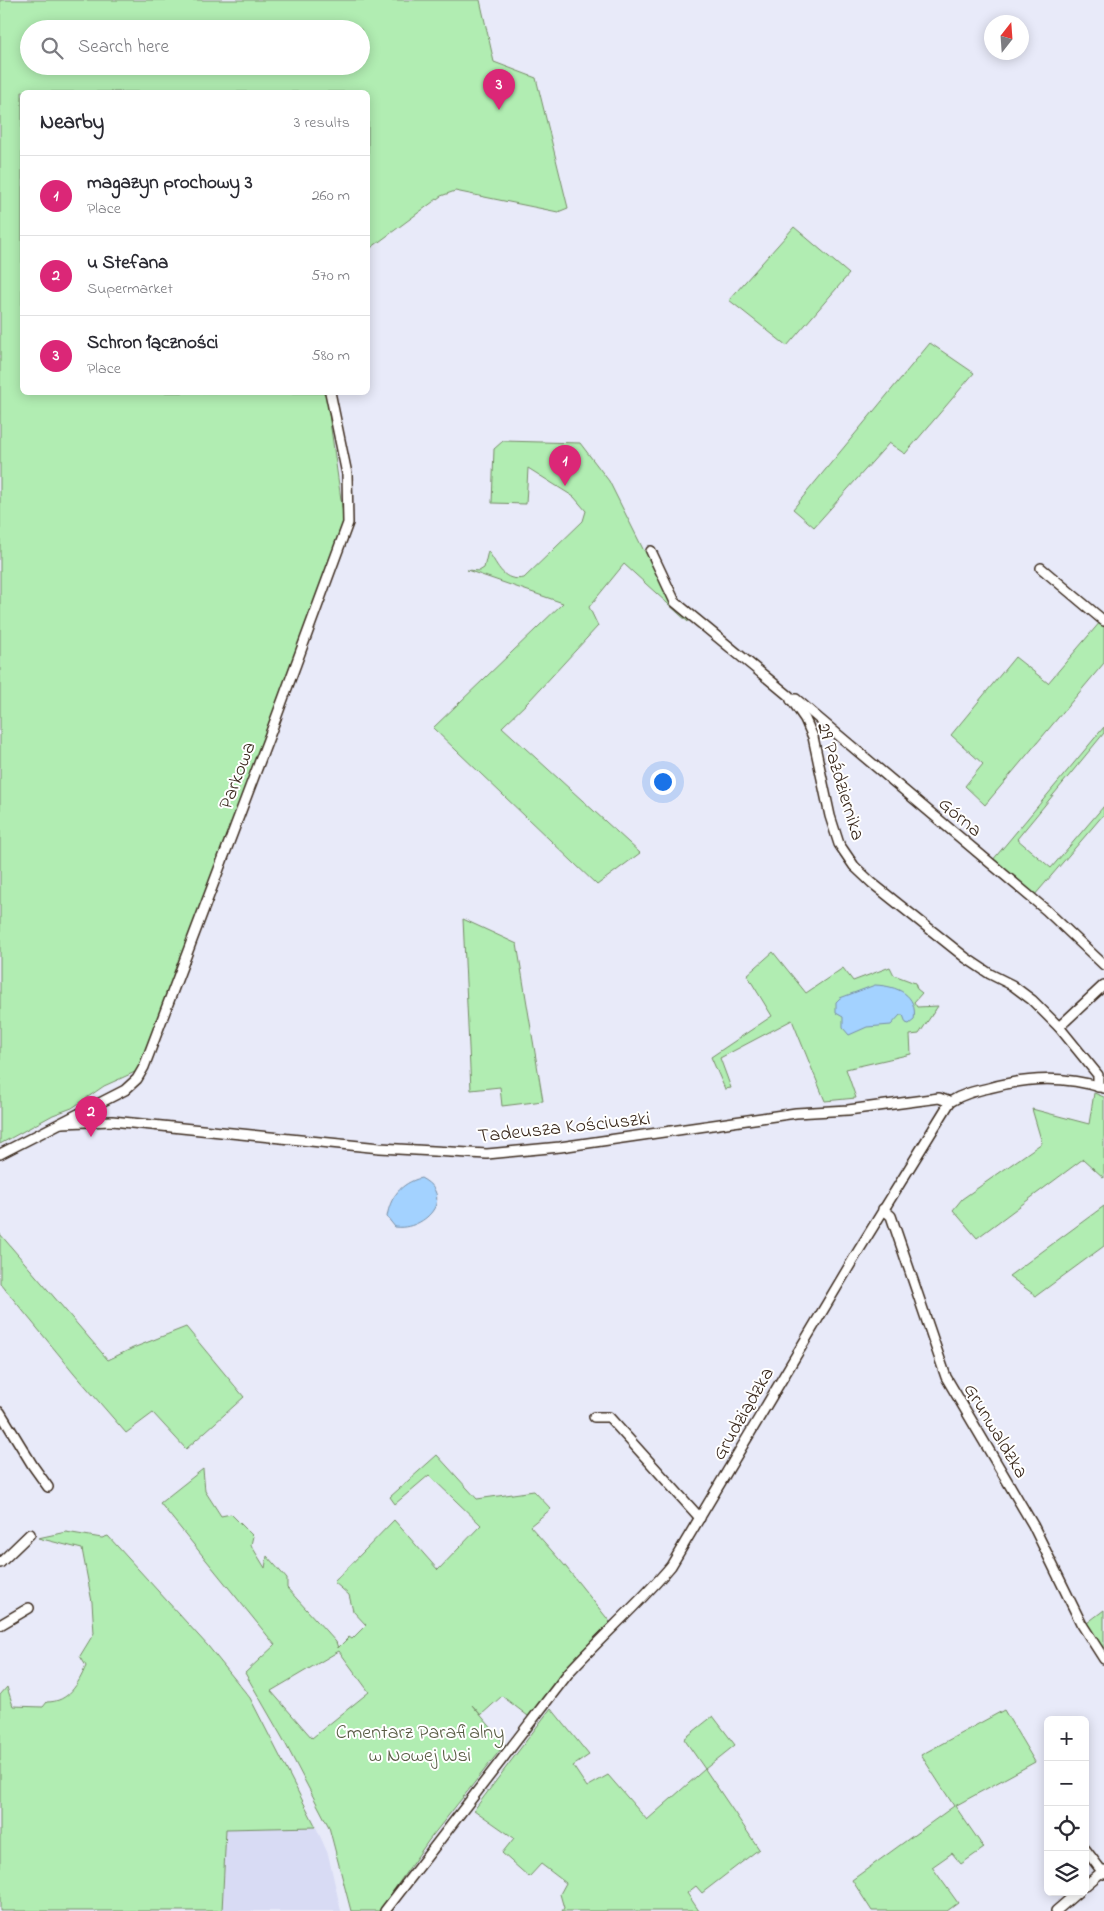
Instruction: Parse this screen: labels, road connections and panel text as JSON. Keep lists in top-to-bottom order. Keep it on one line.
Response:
{"streets":{"street":["Parkowa","29 Października","Górna","Tadeusza Kościuszki","Grudziądzka","Grunwaldzka"]},"crossings":[["Parkowa","Tadeusza Kościuszki"],["29 Października","Górna"],["Tadeusza Kościuszki","Grudziądzka"],["Grudziądzka","Grunwaldzka"]],"parks":["Cmentarz Parafialny w Nowej Wsi"],"north":"top","page":{"search":"Search here","pins":["3","1","2"],"heading":["Nearby","3 results"],"list":[{"mark":"1","name":"magazyn prochowy 3","note":"Place","value":"260 m"},{"mark":"2","name":"u Stefana","note":"Supermarket","value":"570 m"},{"mark":"3","name":"Schron łączności","note":"Place","value":"580 m"}],"map_buttons":["+","−"]}}
